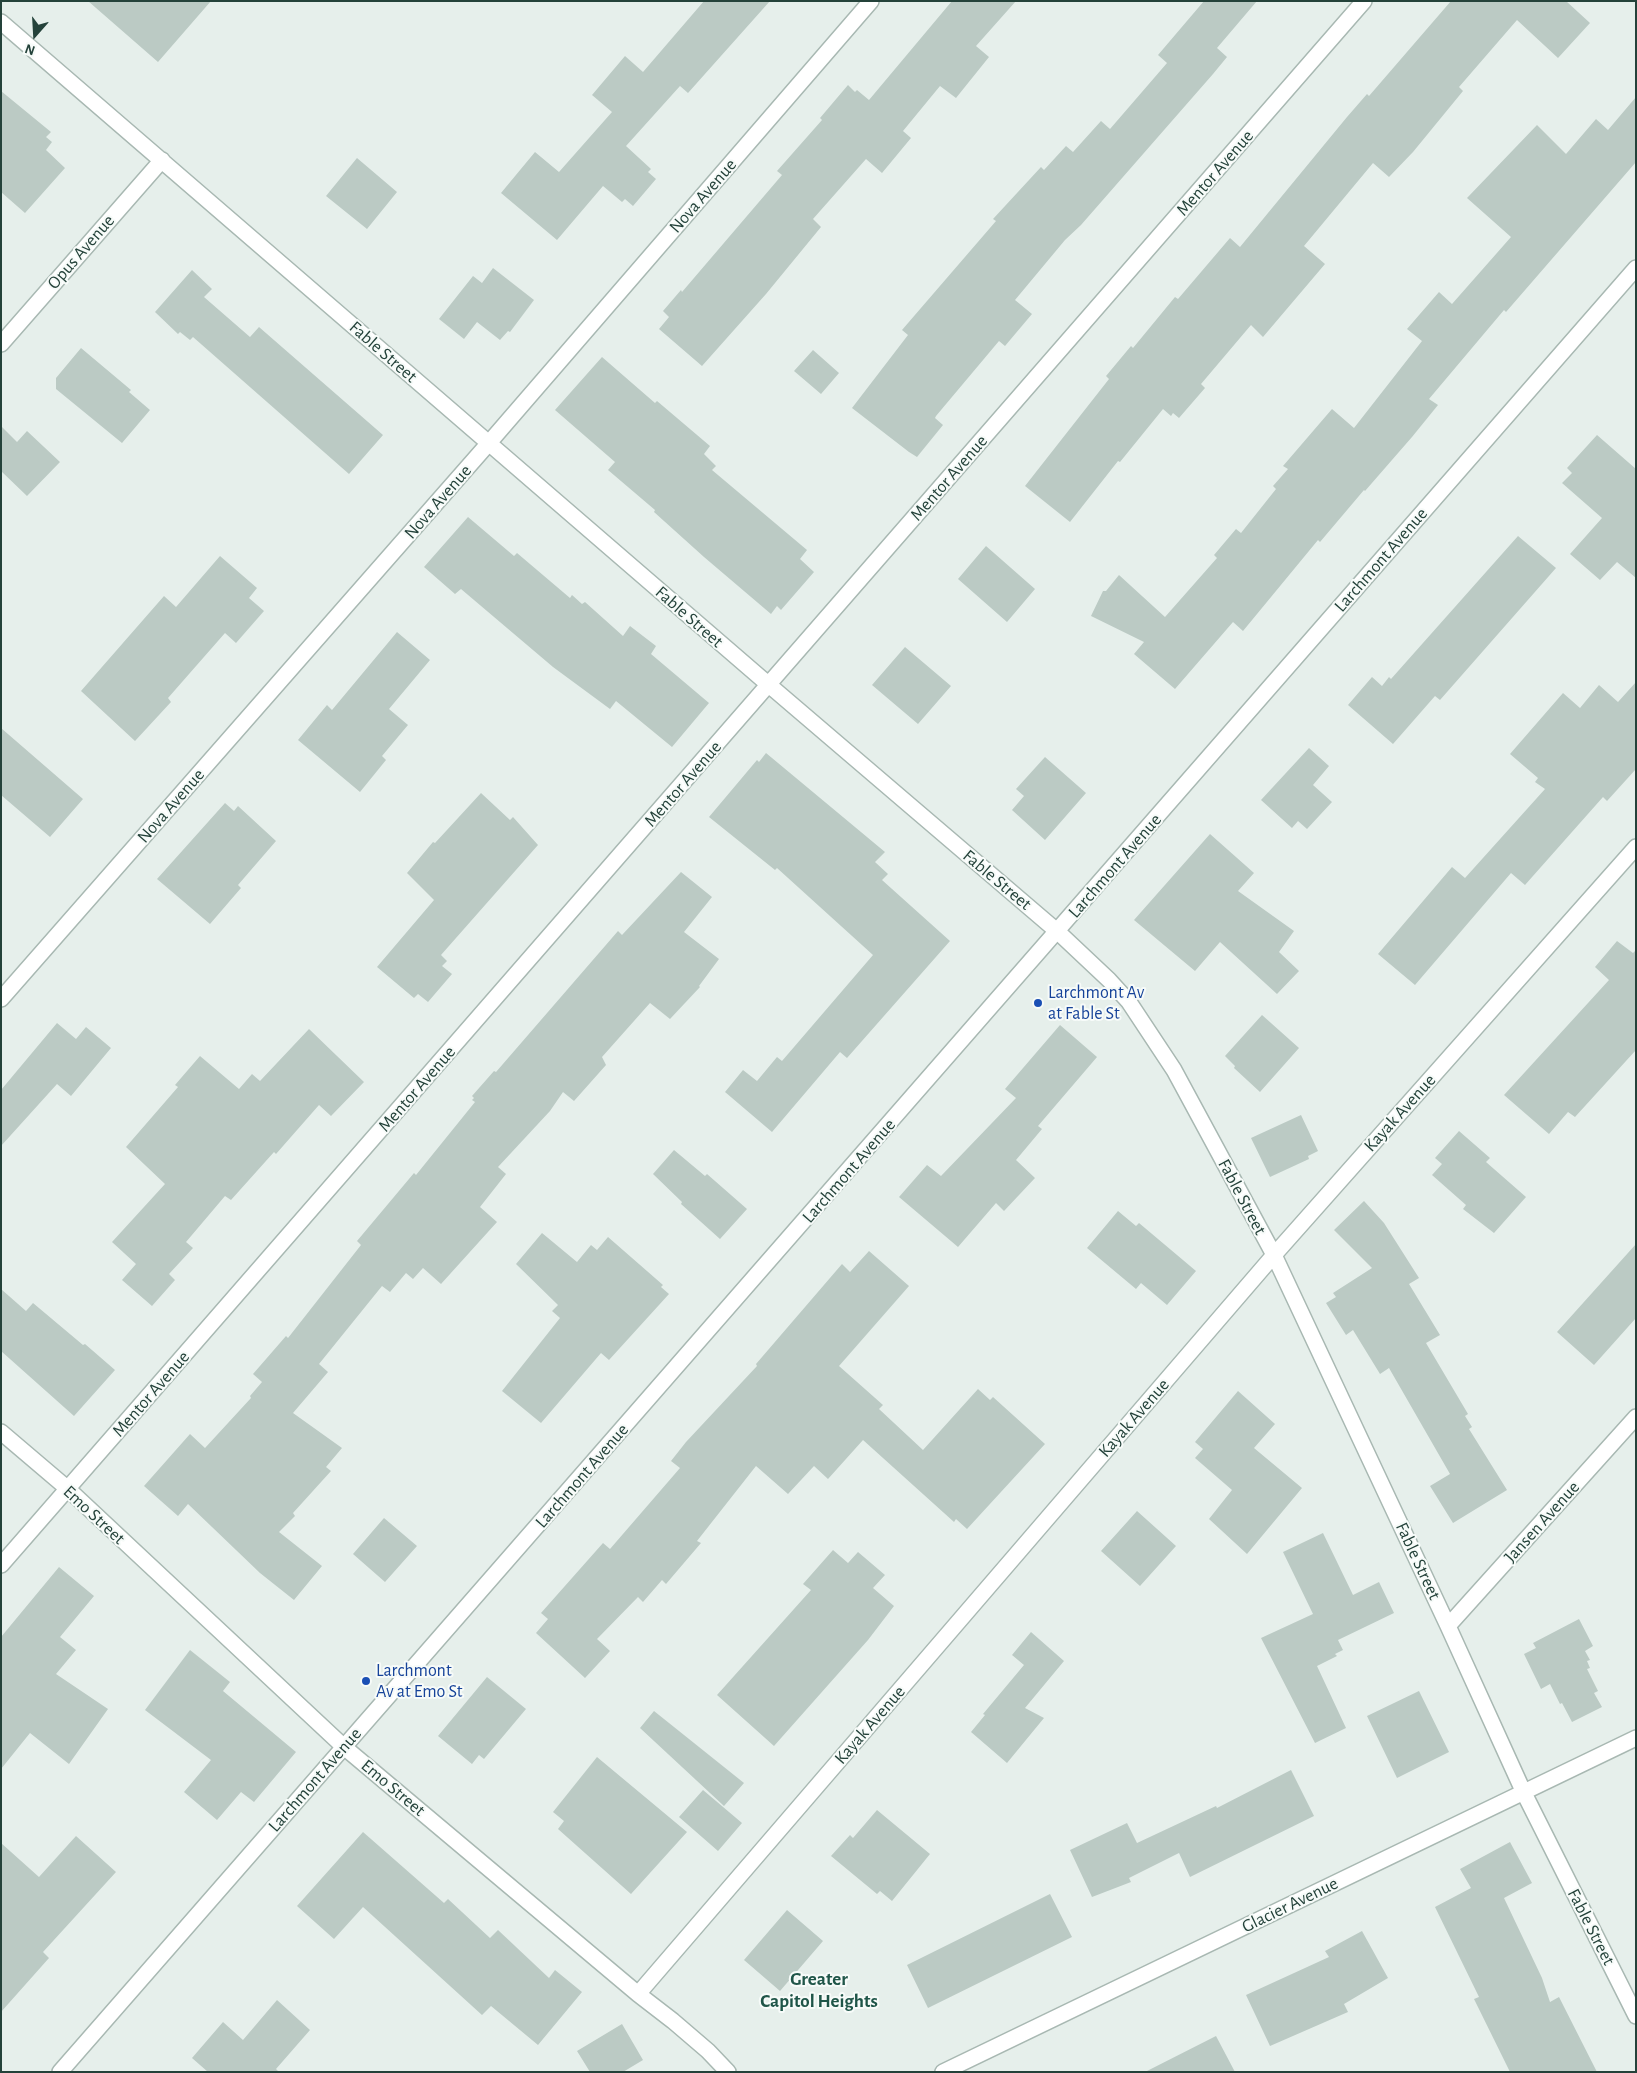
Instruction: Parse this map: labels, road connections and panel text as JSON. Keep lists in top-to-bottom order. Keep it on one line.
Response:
{"streets":{"street":["Mentor Avenue","Nova Avenue","Opus Avenue","Fable Street","Larchmont Avenue","Kayak Avenue","Emo Street","Jansen Avenue","Glacier Avenue"]},"crossings":[["Mentor Avenue","Fable Street"],["Mentor Avenue","Emo Street"],["Nova Avenue","Fable Street"],["Opus Avenue","Fable Street"],["Fable Street","Larchmont Avenue"],["Fable Street","Kayak Avenue"],["Fable Street","Jansen Avenue"],["Fable Street","Glacier Avenue"],["Larchmont Avenue","Emo Street"],["Kayak Avenue","Emo Street"]],"districts":["Greater Capitol Heights"],"places":["Larchmont Av at Fable St","Larchmont Av at Emo St"],"north":"bottom"}
